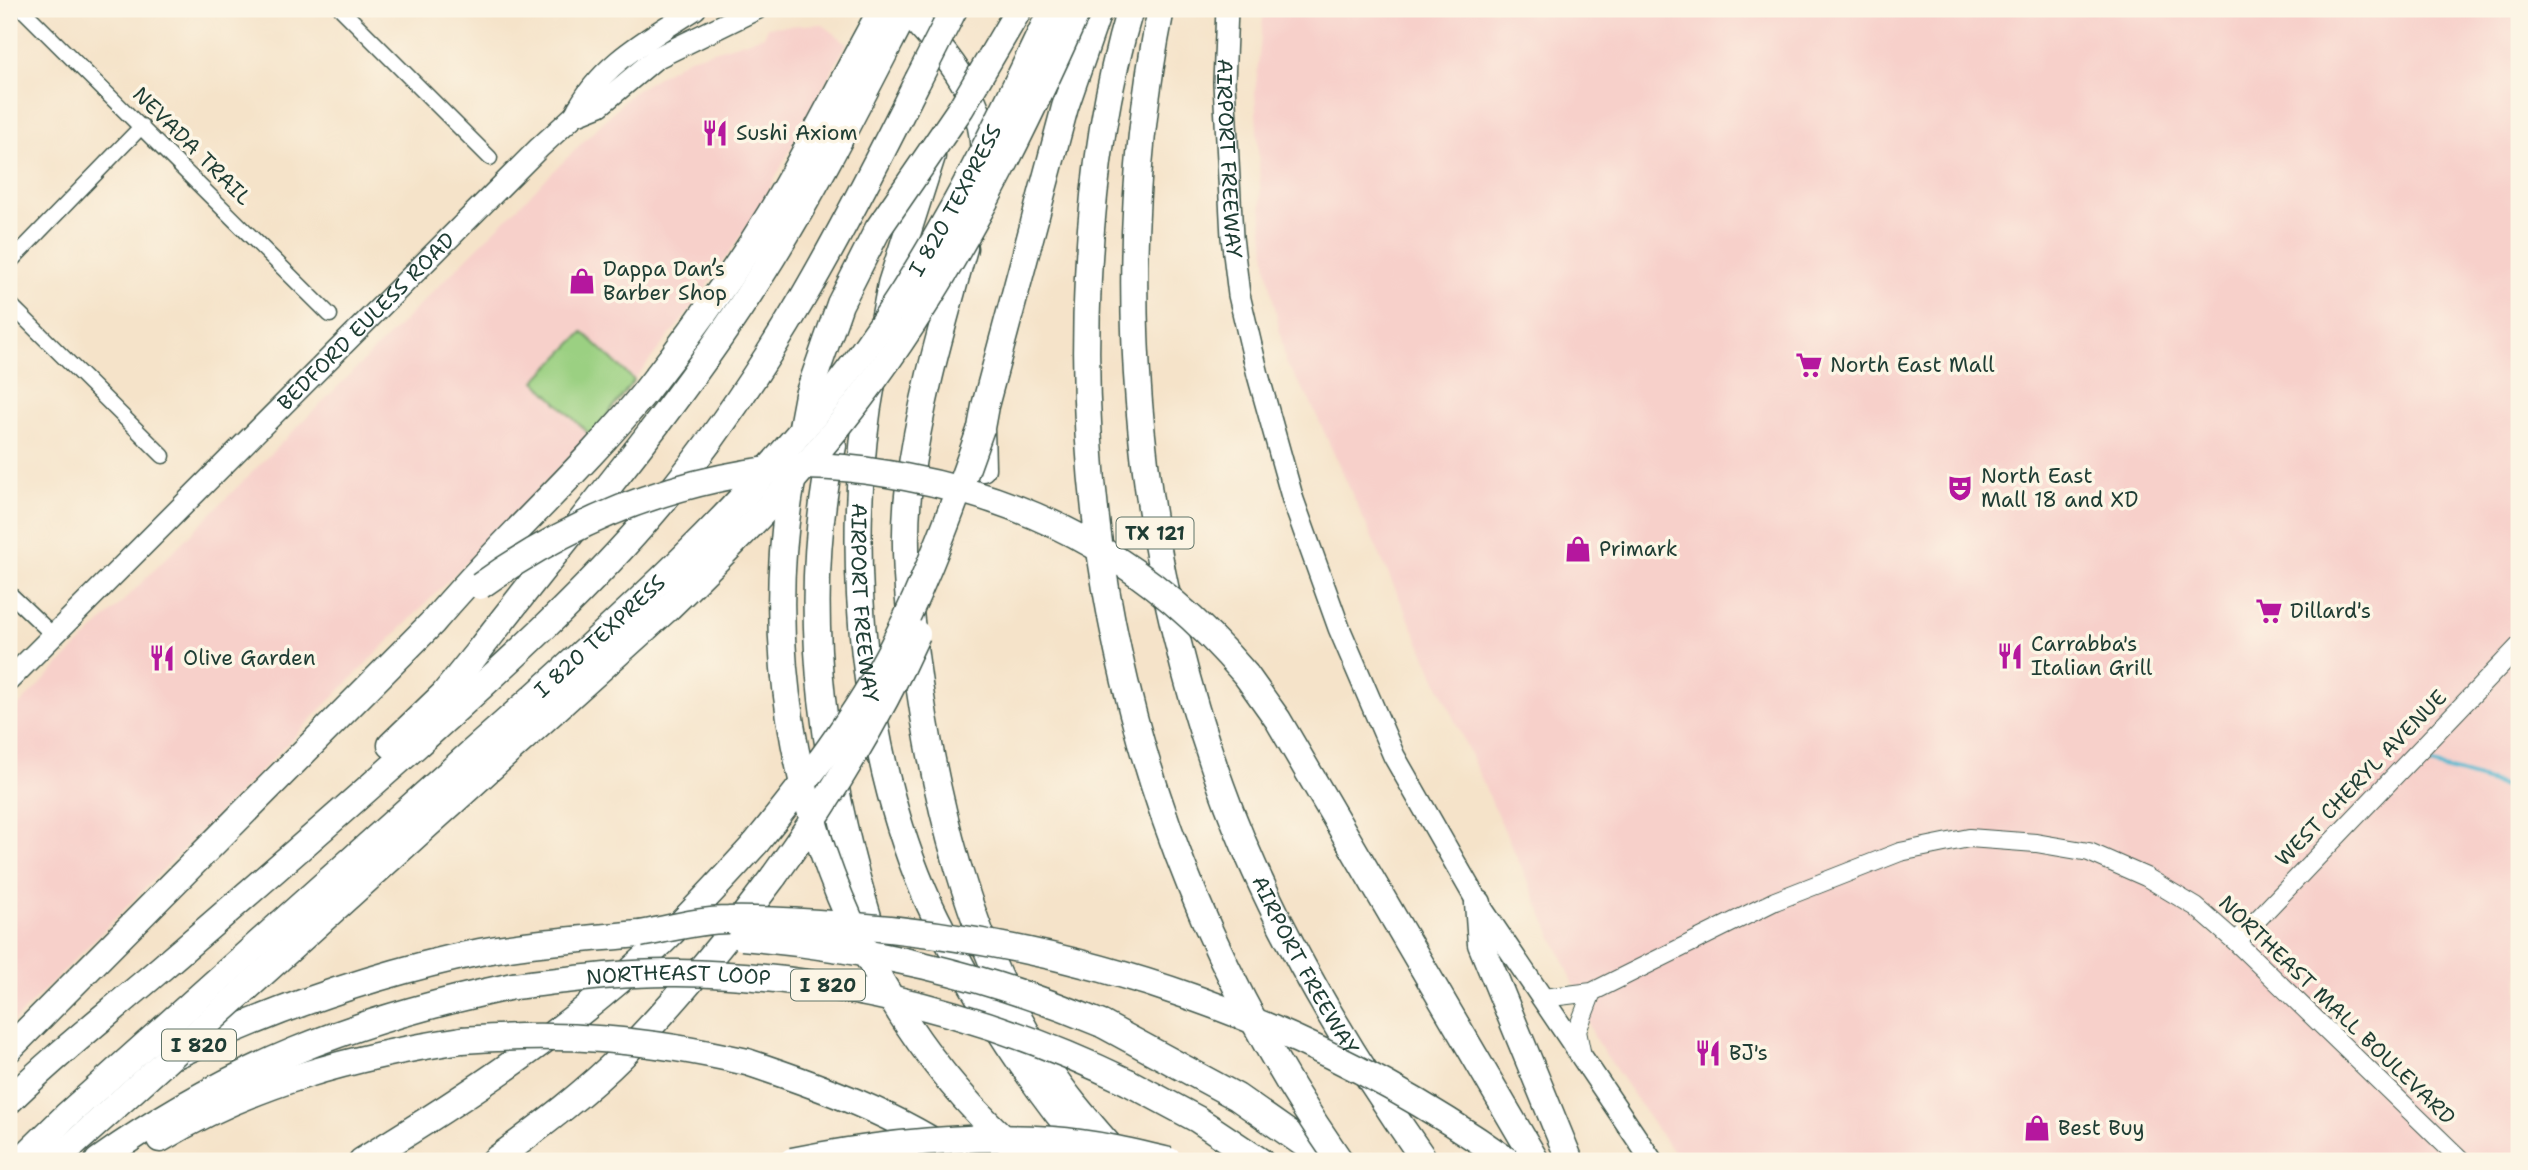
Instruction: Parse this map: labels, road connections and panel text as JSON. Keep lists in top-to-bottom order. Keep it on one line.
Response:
{"streets":{"highway":["AIRPORT FREEWAY","I 820 TEXPRESS","TX 121","NORTHEAST LOOP","I 820"],"main road":["BEDFORD EULESS ROAD"],"street":["NEVADA TRAIL","WEST CHERYL AVENUE","NORTHEAST MALL BOULEVARD"]},"crossings":[["AIRPORT FREEWAY","NORTHEAST MALL BOULEVARD"],["WEST CHERYL AVENUE","NORTHEAST MALL BOULEVARD"]],"places":{"restaurant":["Sushi Axiom","Carrabba's Italian Grill","Olive Garden","BJ's"],"shop":["Dappa Dan’s Barber Shop","Primark","Best Buy"],"supermarket":["North East Mall","Dillard's"],"theatre":["North East Mall 18 and XD"]}}
